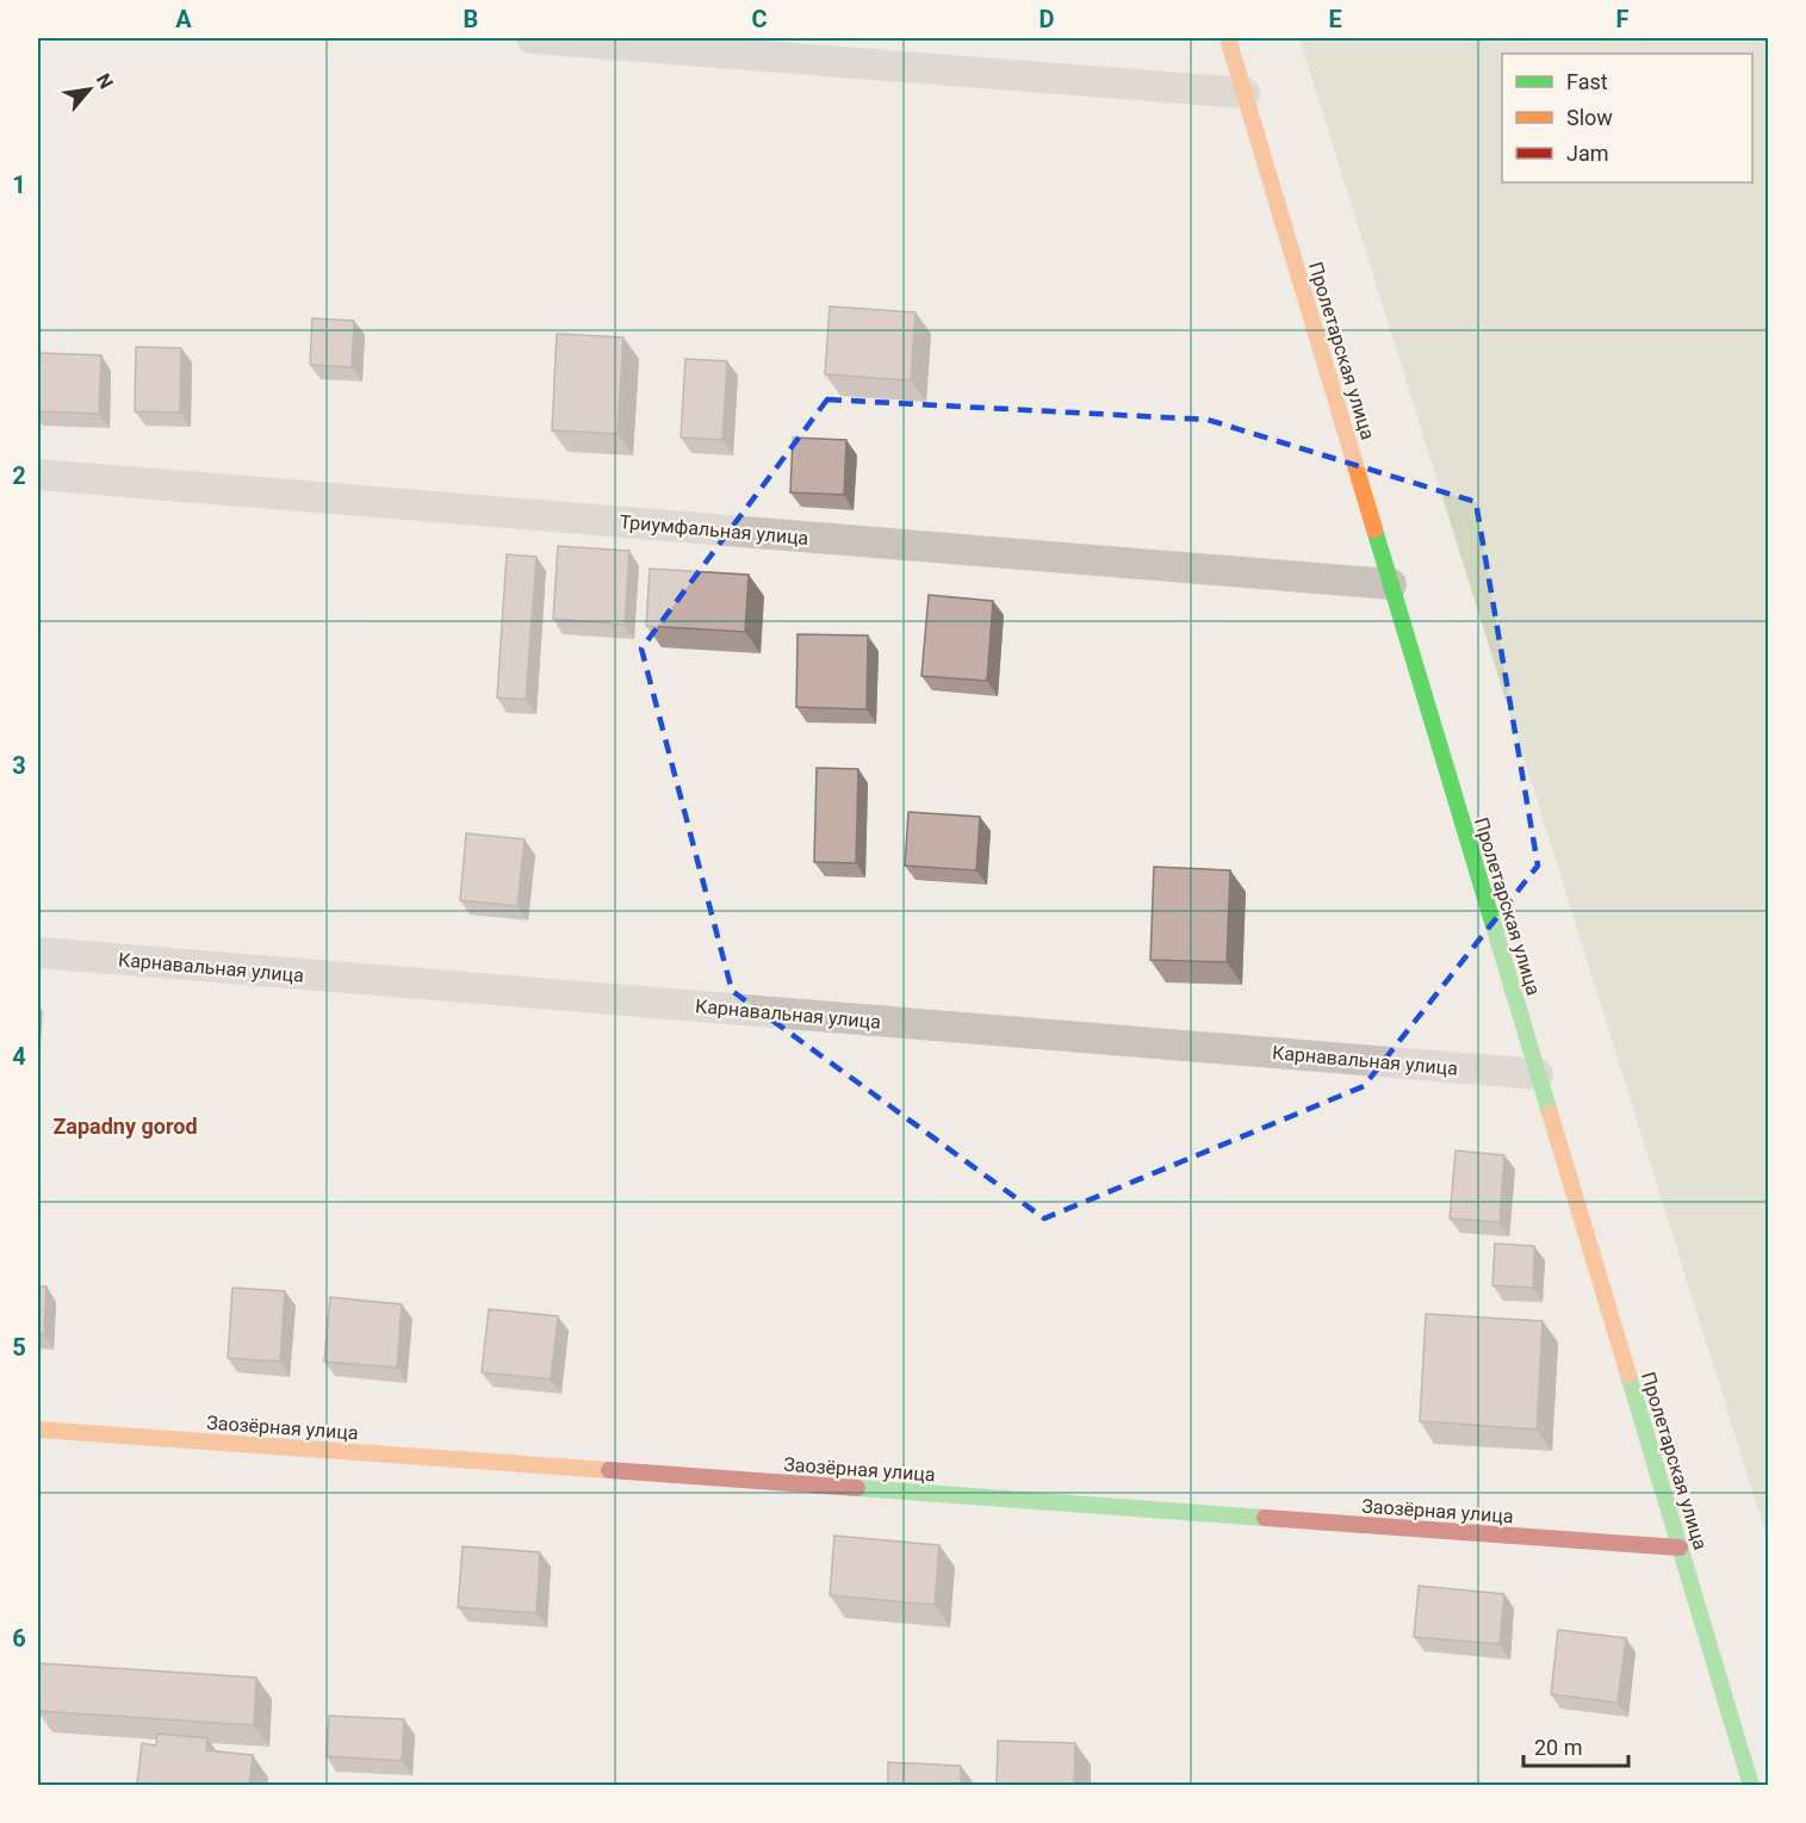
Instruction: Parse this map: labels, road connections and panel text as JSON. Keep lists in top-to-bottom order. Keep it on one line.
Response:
{"streets":{"street":["Пролетарская улица","Триумфальная улица","Карнавальная улица","Заозёрная улица"]},"crossings":[["Пролетарская улица","Триумфальная улица"],["Пролетарская улица","Карнавальная улица"],["Пролетарская улица","Заозёрная улица"]],"districts":["Zapadny gorod"],"legend":["Fast","Slow","Jam"],"scale_bar":"20 m","north":"top right","grid":{"columns":["A","B","C","D","E","F"],"rows":["1","2","3","4","5","6"]}}
